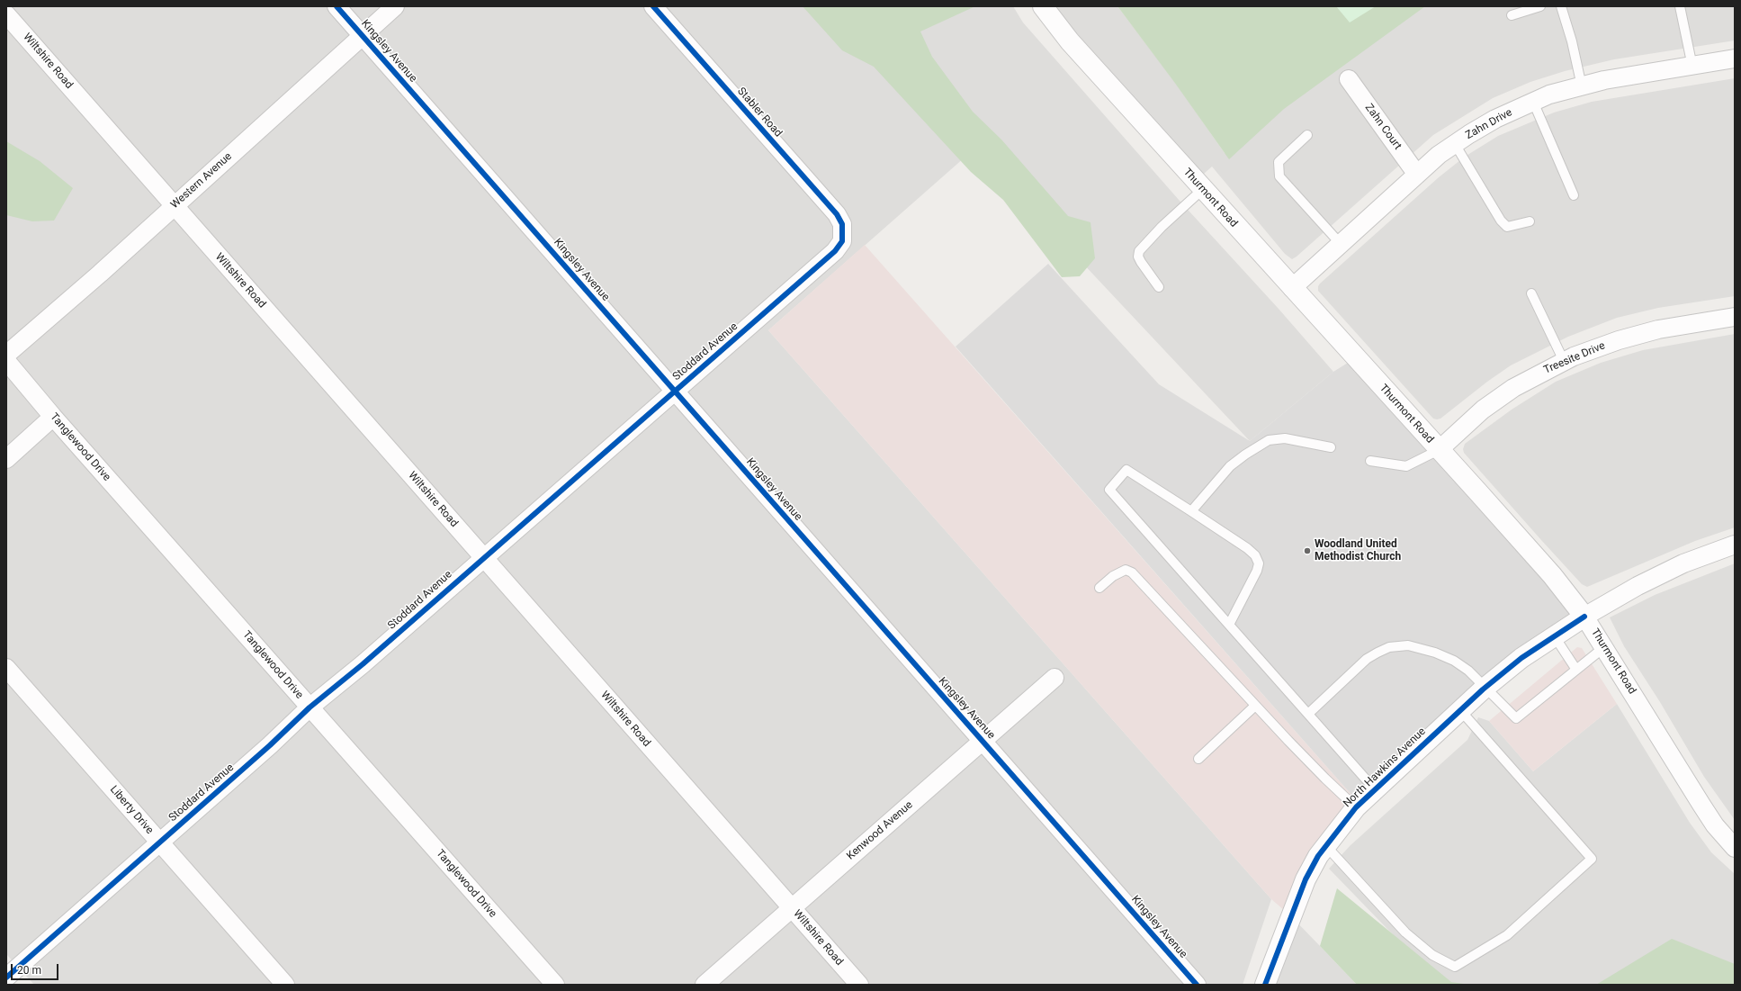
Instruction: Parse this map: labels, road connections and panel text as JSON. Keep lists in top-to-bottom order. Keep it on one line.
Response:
{"streets":{"street":["Kingsley Avenue","Wiltshire Road","Stabler Road","Zahn Drive","Zahn Court","Western Avenue","Thurmont Road","Stoddard Avenue","Treesite Drive","Tanglewood Drive","North Hawkins Avenue","Liberty Drive","Kenwood Avenue"]},"crossings":[["Kingsley Avenue","Western Avenue"],["Kingsley Avenue","Stoddard Avenue"],["Kingsley Avenue","Kenwood Avenue"],["Wiltshire Road","Western Avenue"],["Wiltshire Road","Stoddard Avenue"],["Wiltshire Road","Kenwood Avenue"],["Stabler Road","Stoddard Avenue"],["Zahn Drive","Zahn Court"],["Zahn Drive","Thurmont Road"],["Thurmont Road","Treesite Drive"],["Thurmont Road","North Hawkins Avenue"],["Stoddard Avenue","Tanglewood Drive"],["Stoddard Avenue","Liberty Drive"]],"places":["Woodland United Methodist Church"],"scale_bar":"20 m"}
